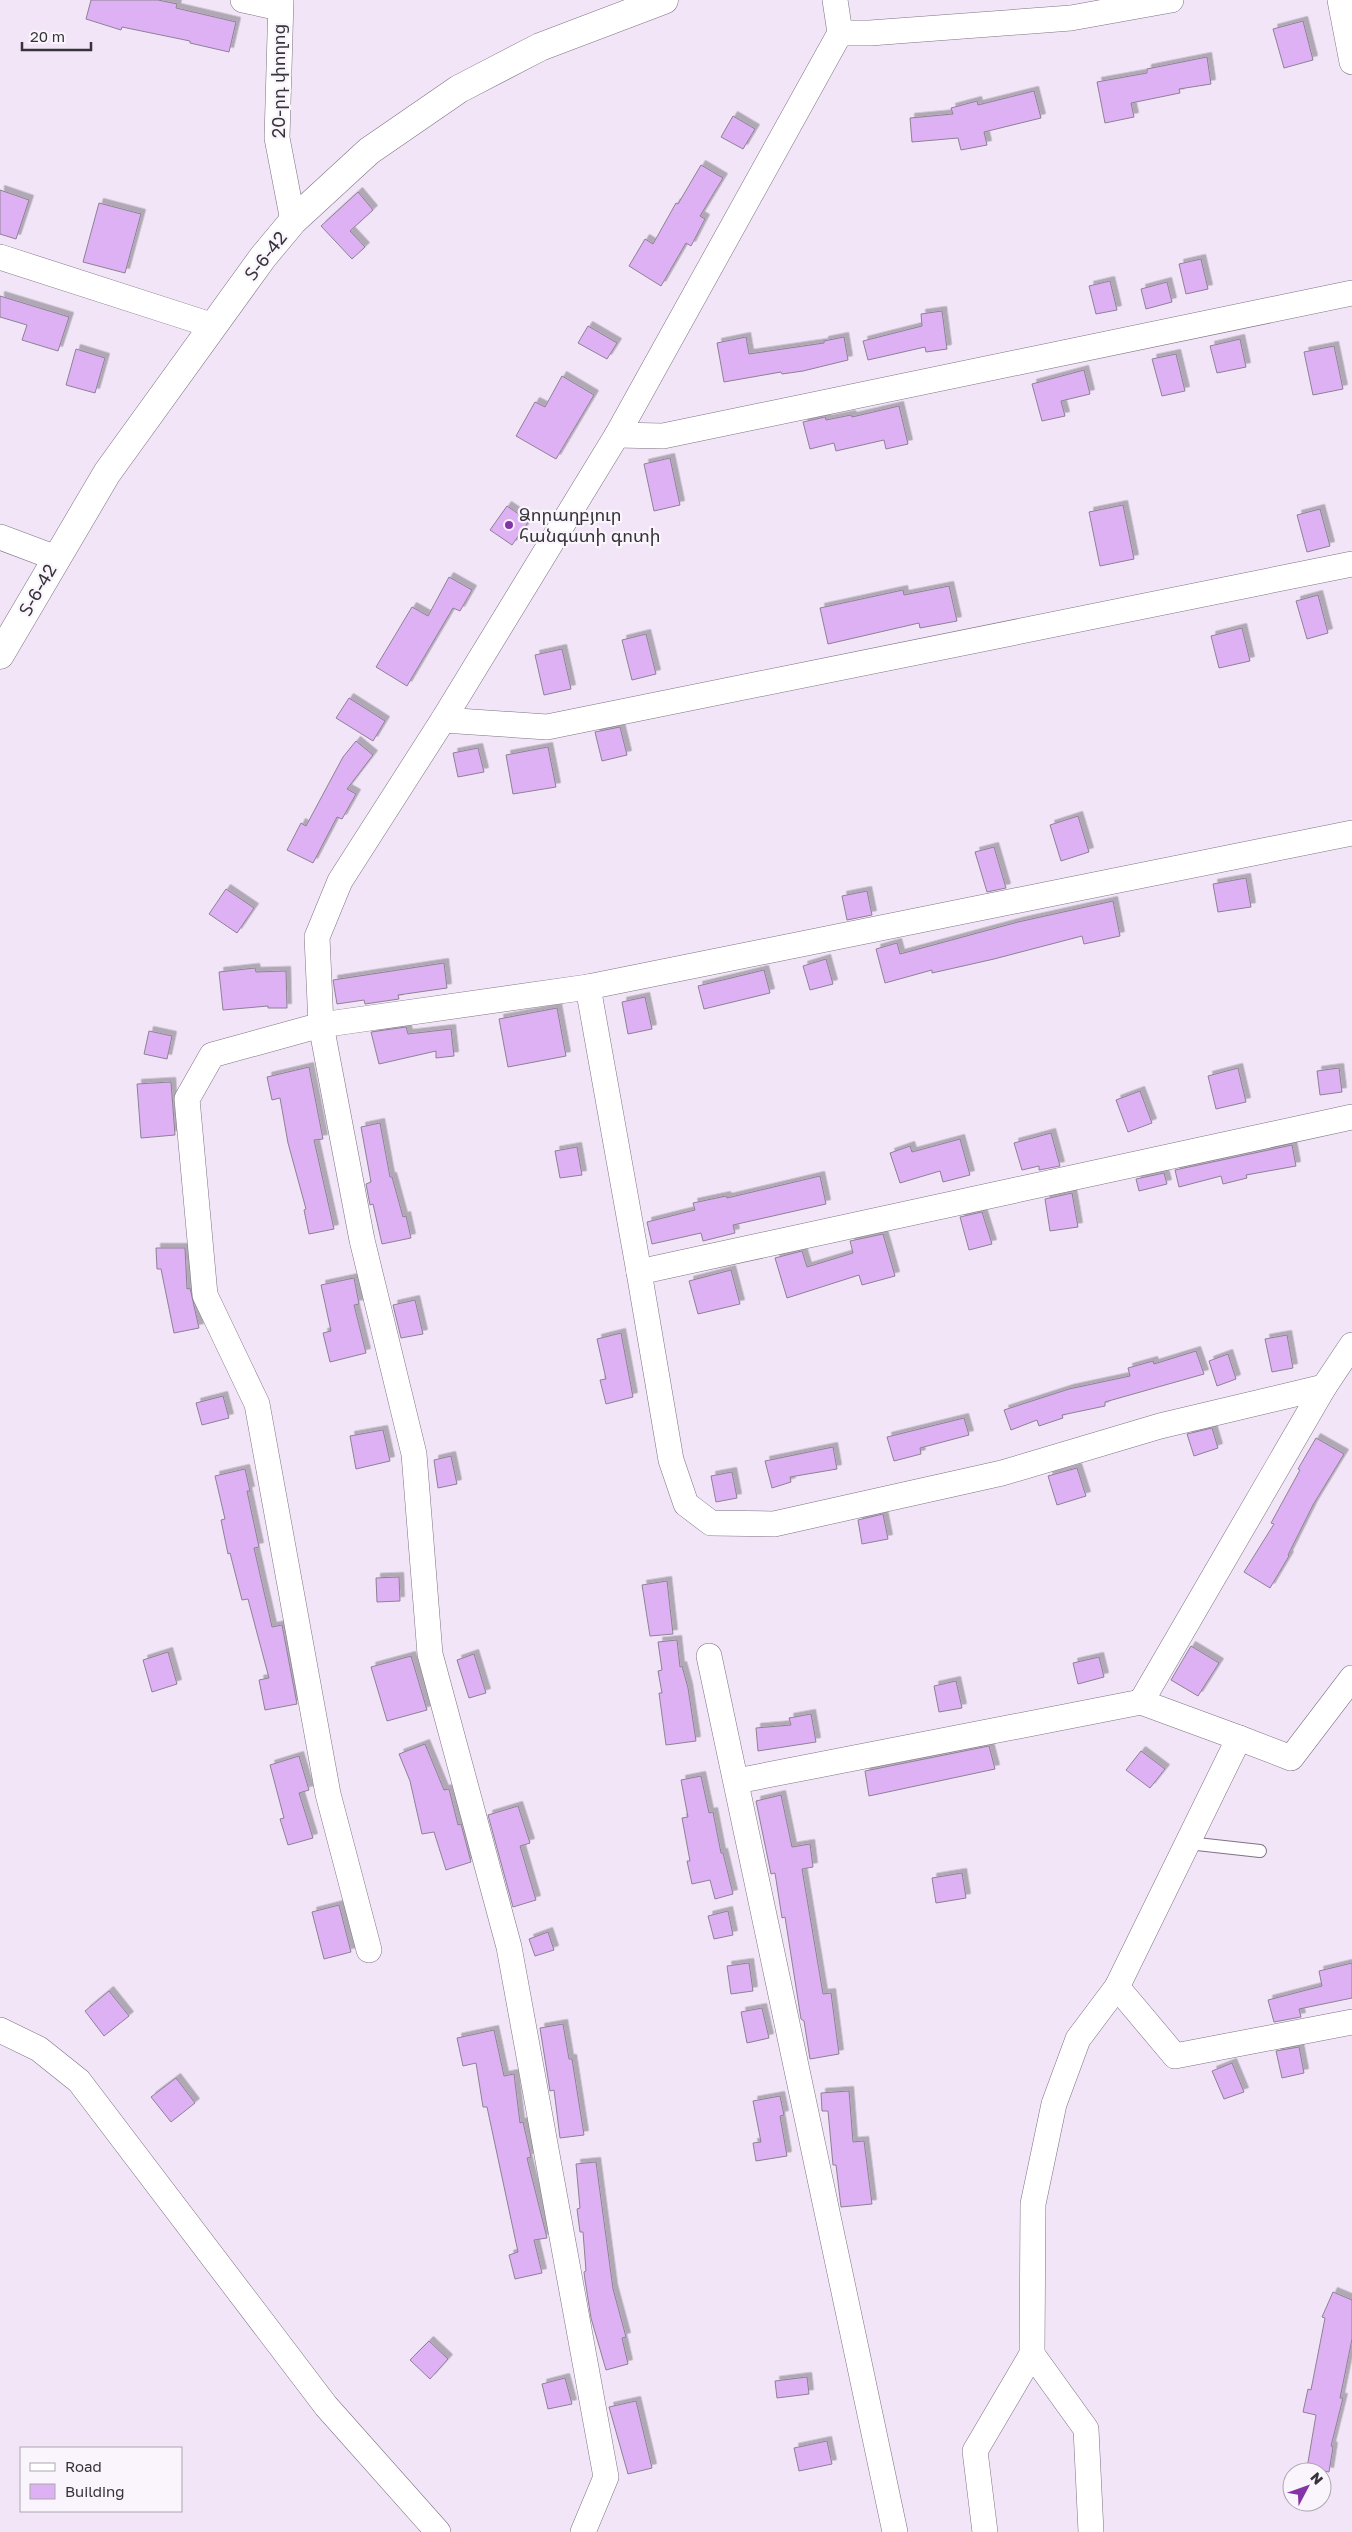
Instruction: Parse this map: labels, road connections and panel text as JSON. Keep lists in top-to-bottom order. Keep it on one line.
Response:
{"streets":{"main road":["Տ-6-42"],"street":["20-րդ փողոց"]},"crossings":[["20-րդ փողոց","Տ-6-42"]],"places":["Ձորաղբյուր հանգստի գոտի"],"legend":["Road","Building"],"scale_bar":"20 m","north":"top right"}
